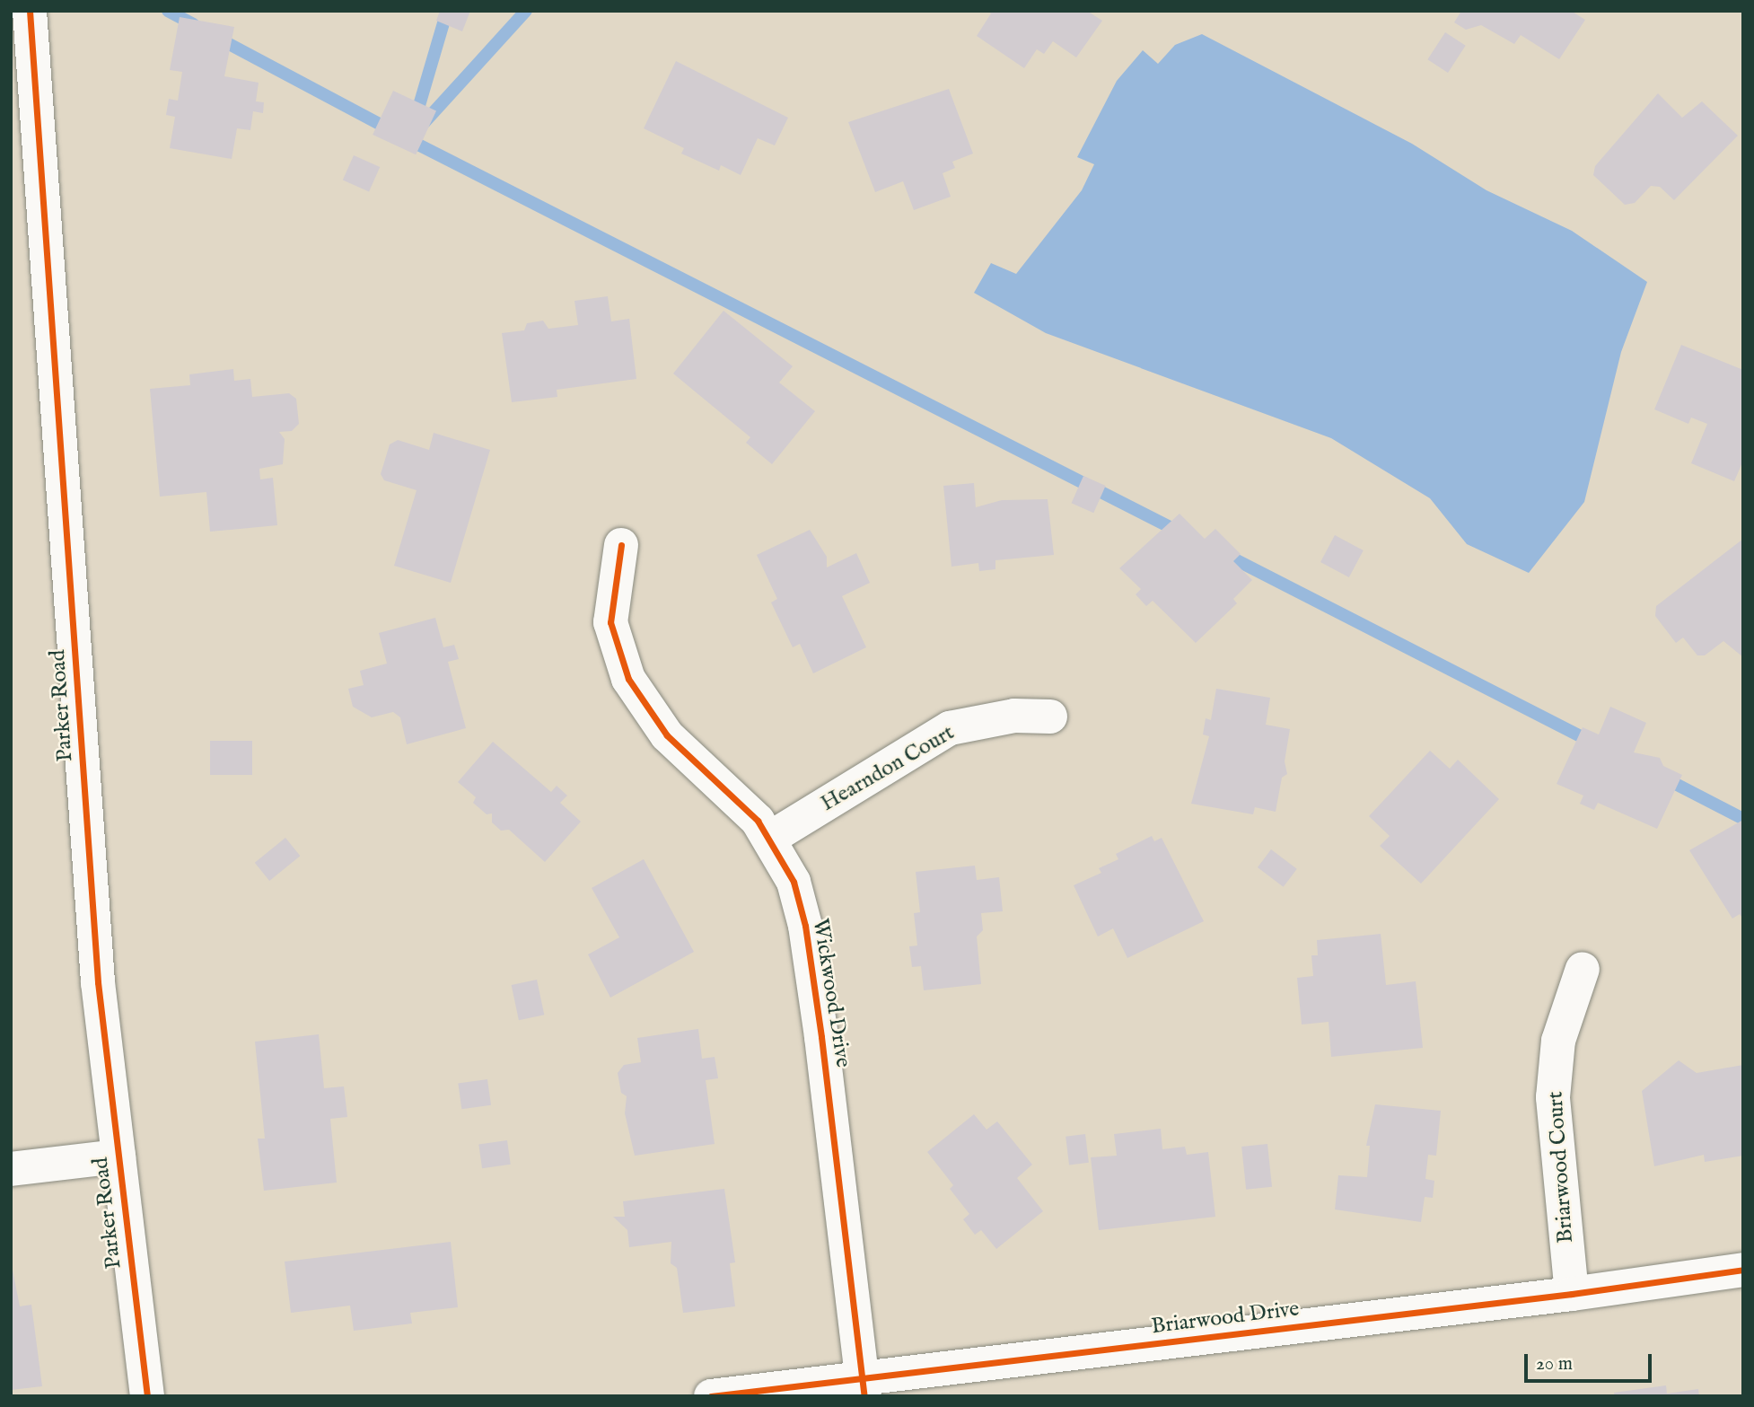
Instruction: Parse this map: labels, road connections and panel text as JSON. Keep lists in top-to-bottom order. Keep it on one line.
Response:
{"streets":{"street":["Parker Road","Hearndon Court","Wickwood Drive","Briarwood Court","Briarwood Drive"]},"crossings":[["Hearndon Court","Wickwood Drive"],["Wickwood Drive","Briarwood Drive"],["Briarwood Court","Briarwood Drive"]],"scale_bar":"20 m"}
